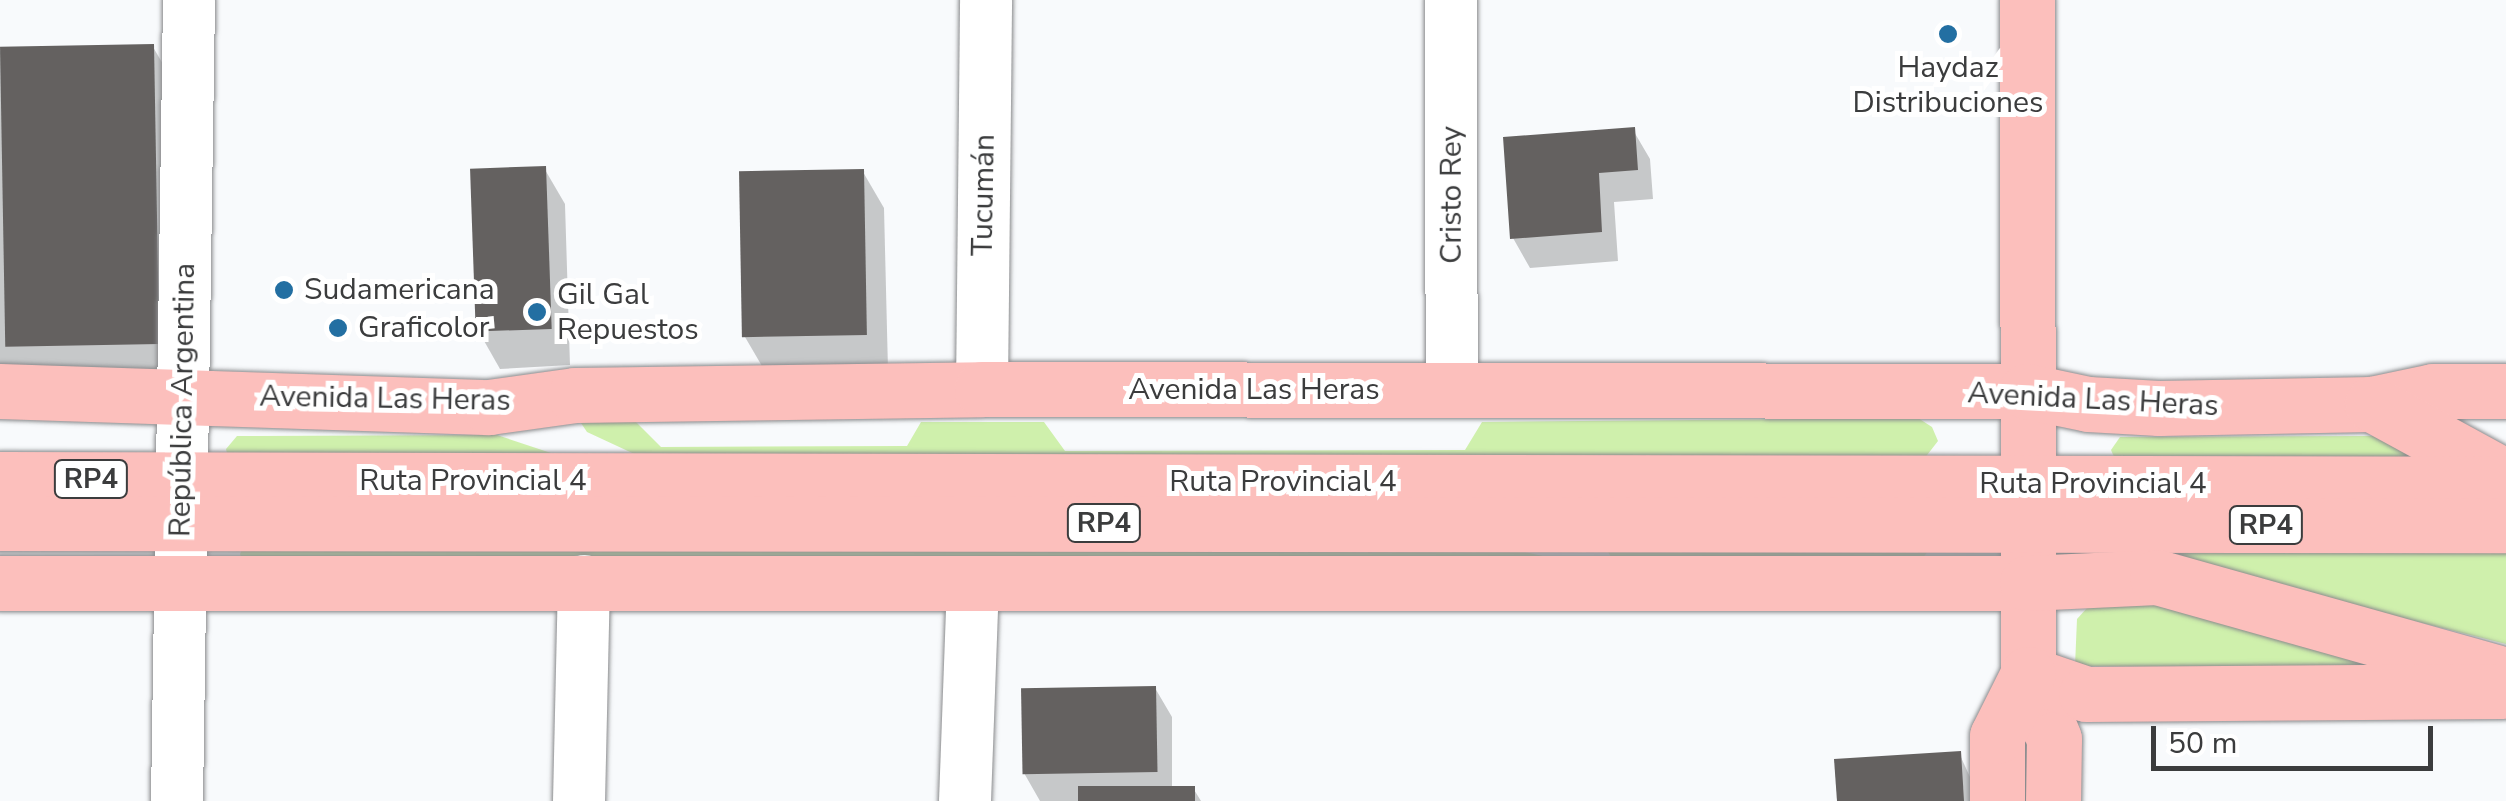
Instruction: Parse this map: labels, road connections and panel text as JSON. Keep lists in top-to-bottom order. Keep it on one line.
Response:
{"streets":{"main road":["Avenida Las Heras","RP4","Ruta Provincial 4"],"street":["Tucumán","Cristo Rey","República Argentina"]},"crossings":[["Tucumán","Avenida Las Heras"],["Cristo Rey","Avenida Las Heras"],["Avenida Las Heras","República Argentina"],["República Argentina","Ruta Provincial 4"]],"places":["Haydaz Distribuciones","Sudamericana","Gil Gal Repuestos","Graficolor"],"scale_bar":"50 m"}
